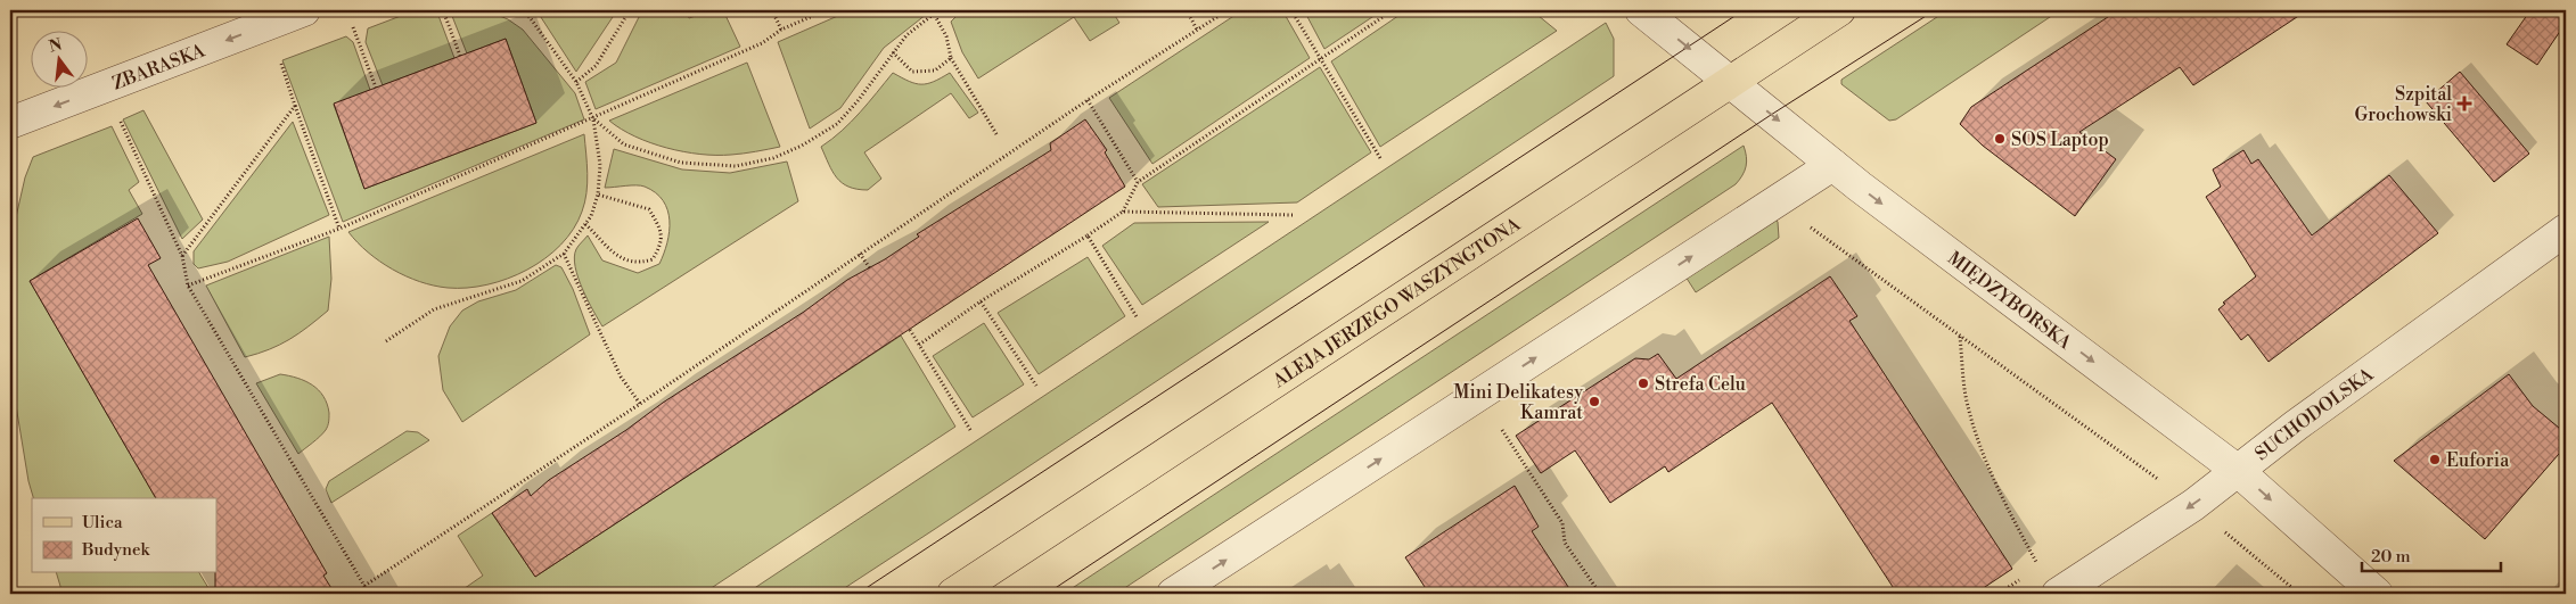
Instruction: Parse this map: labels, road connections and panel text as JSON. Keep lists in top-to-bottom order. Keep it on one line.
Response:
{"streets":{"main road":["ALEJA JERZEGO WASZYNGTONA"],"street":["ZBARASKA","MIĘDZYBORSKA","SUCHODOLSKA"]},"crossings":[["MIĘDZYBORSKA","ALEJA JERZEGO WASZYNGTONA"],["MIĘDZYBORSKA","SUCHODOLSKA"]],"one_way":["ZBARASKA","MIĘDZYBORSKA"],"places":{"health":["Szpital Grochowski"],"other":["SOS Laptop","Strefa Celu","Mini Delikatesy Kamrat","Euforia"]},"legend":["Ulica","Budynek"],"scale_bar":"20 m","north":"top"}
